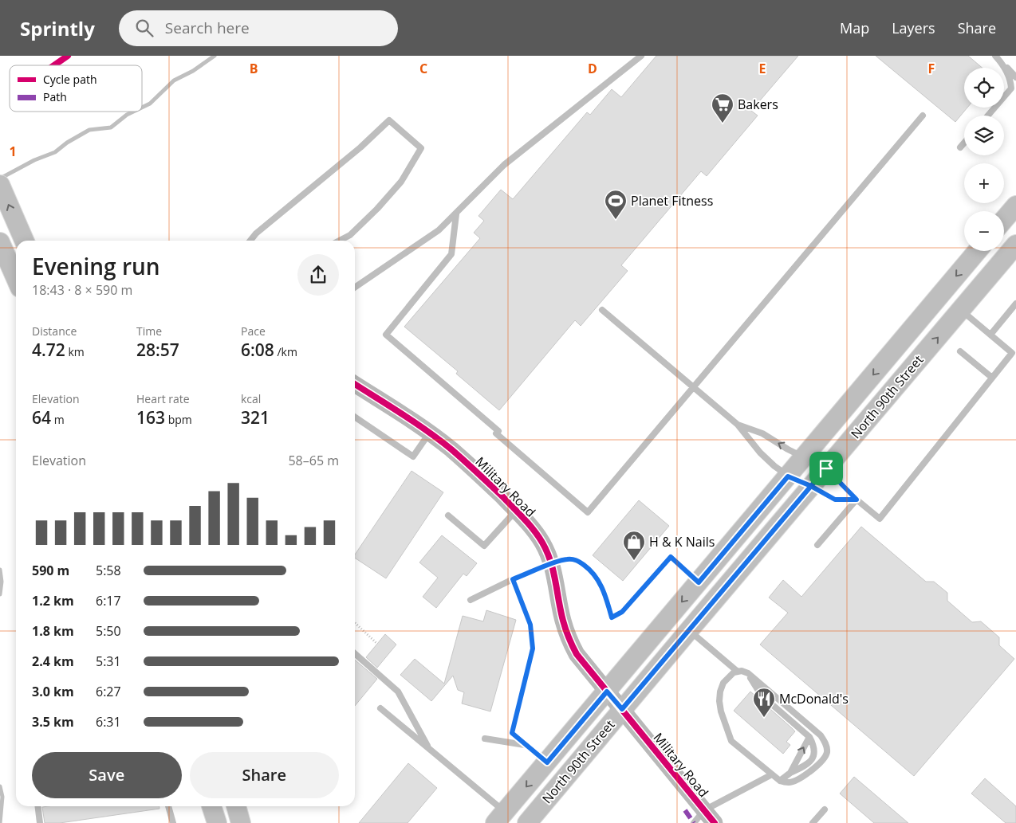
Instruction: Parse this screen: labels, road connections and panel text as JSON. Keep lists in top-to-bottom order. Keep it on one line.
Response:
{"streets":{"main road":["North 90th Street","Military Road"]},"crossings":[["North 90th Street","Military Road"]],"places":{"supermarket":["Bakers"],"sports":["Planet Fitness"],"shop":["H & K Nails"],"restaurant":["McDonald's"]},"legend":["Cycle path","Path"],"page":{"header":"Sprintly","search":"Search here","nav":["Map","Layers","Share"],"map_buttons":["+","−"],"heading":["Evening run","18:43 · 8 × 590 m"],"stats":[["Distance","4.72 km"],["Time","28:57"],["Pace","6:08 /km"],["Elevation","64 m"],["Heart rate","163 bpm"],["kcal","321"]],"chart":["Elevation","58–65 m"],"list":[{"name":"590 m","note":"5:58"},{"name":"1.2 km","note":"6:17"},{"name":"1.8 km","note":"5:50"},{"name":"2.4 km","note":"5:31"},{"name":"3.0 km","note":"6:27"},{"name":"3.5 km","note":"6:31"}],"buttons":["Save","Share"]},"grid":{"columns":["B","C","D","E","F"],"rows":["1"]}}
